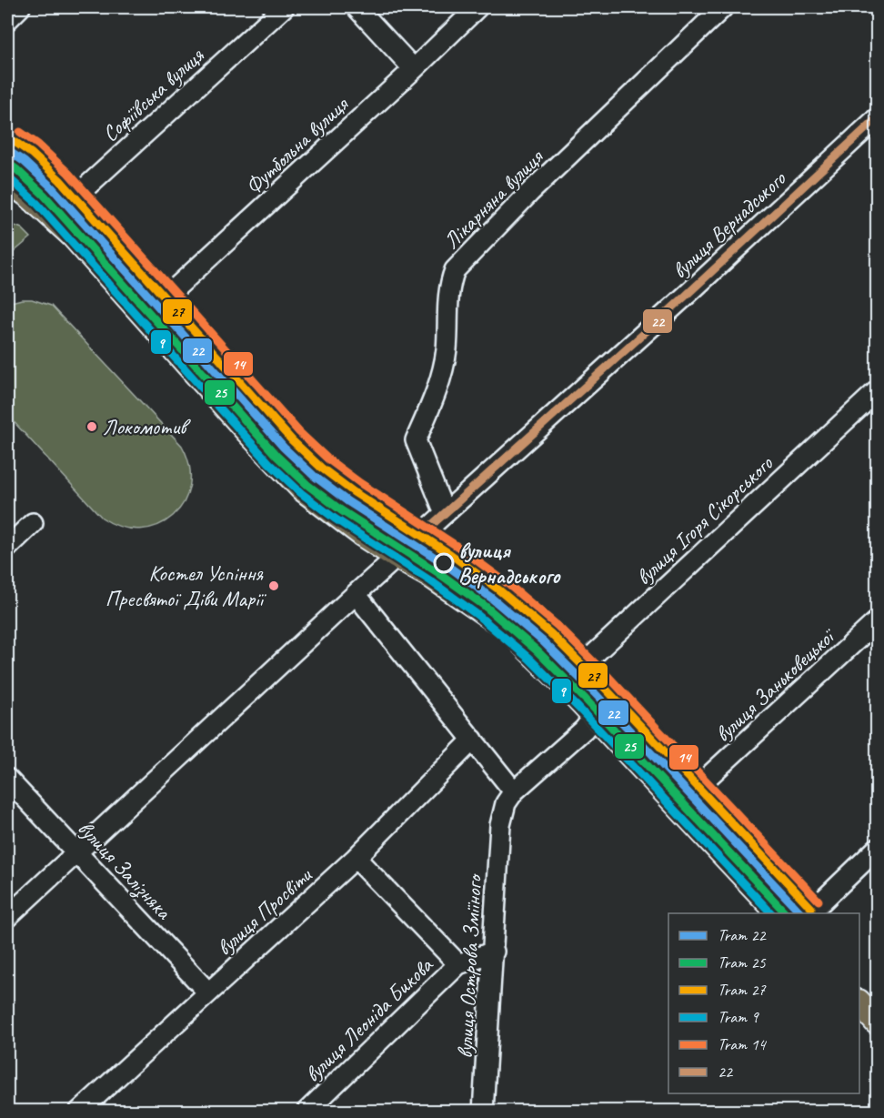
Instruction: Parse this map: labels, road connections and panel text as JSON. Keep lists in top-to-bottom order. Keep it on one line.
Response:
{"streets":{"street":["Софіївська вулиця","Футбольна вулиця","Лікарняна вулиця","вулиця Вернадського","вулиця Ігоря Сікорського","вулиця Заньковецької","вулиця Залізняка","вулиця Просвіти","вулиця Острова Зміїного","вулиця Леоніда Бикова"]},"crossings":[["Лікарняна вулиця","вулиця Вернадського"],["вулиця Вернадського","вулиця Залізняка"],["вулиця Залізняка","вулиця Просвіти"],["вулиця Острова Зміїного","вулиця Леоніда Бикова"]],"places":["Локомотив","вулиця Вернадського","Костел Успіння Пресвятої Діви Марії"],"lines":["transit line 22","tram line 14","tram line 27","tram line 22","tram line 25","tram line 9"],"legend":["Tram 22","Tram 25","Tram 27","Tram 9","Tram 14","22"]}
